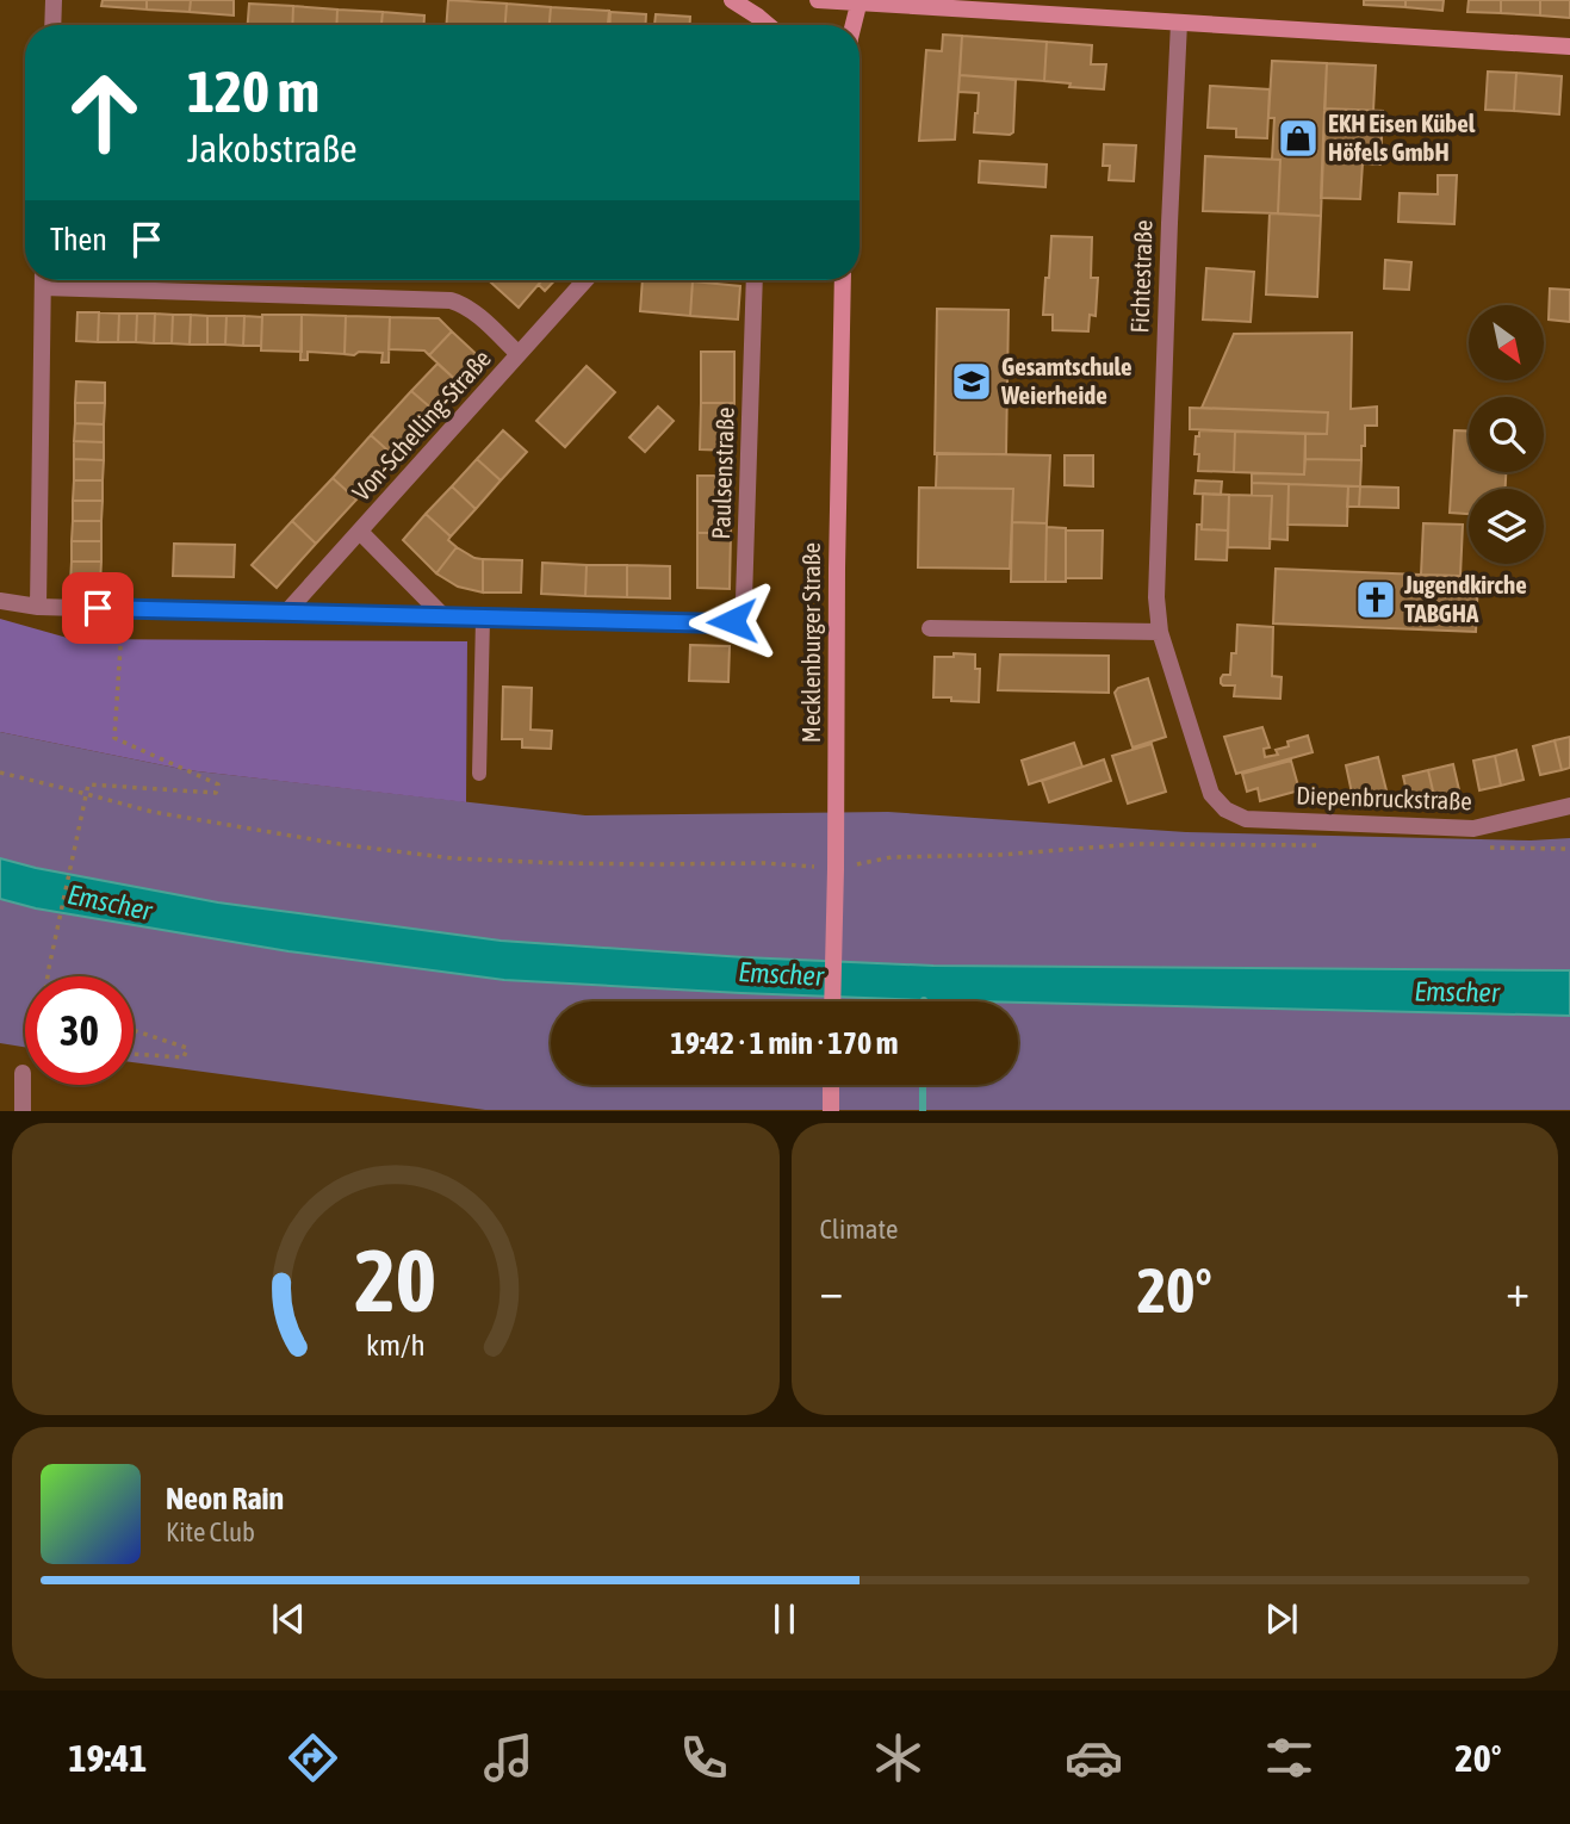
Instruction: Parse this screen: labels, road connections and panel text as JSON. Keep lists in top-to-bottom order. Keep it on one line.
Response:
{"streets":{"main road":["Mecklenburger Straße"],"street":["Fichtestraße","Von-Schelling-Straße","Paulsenstraße","Diepenbruckstraße"]},"crossings":[["Fichtestraße","Diepenbruckstraße"],["Von-Schelling-Straße","Paulsenstraße"]],"water":["Emscher"],"places":{"shop":["EKH Eisen Kübel Höfels GmbH"],"school or university":["Gesamtschule Weierheide"],"church":["Jugendkirche TABGHA"]},"north":"bottom right","page":{"turn":["120 m","Jakobstraße"],"then":"Then","limit":"30","trip":"19:42 · 1 min · 170 m","tile":"Climate","heat":["−","20°","+"],"song":["Neon Rain","Kite Club"],"tabs":["19:41","20°"],"gauge":["20","km/h"]}}
